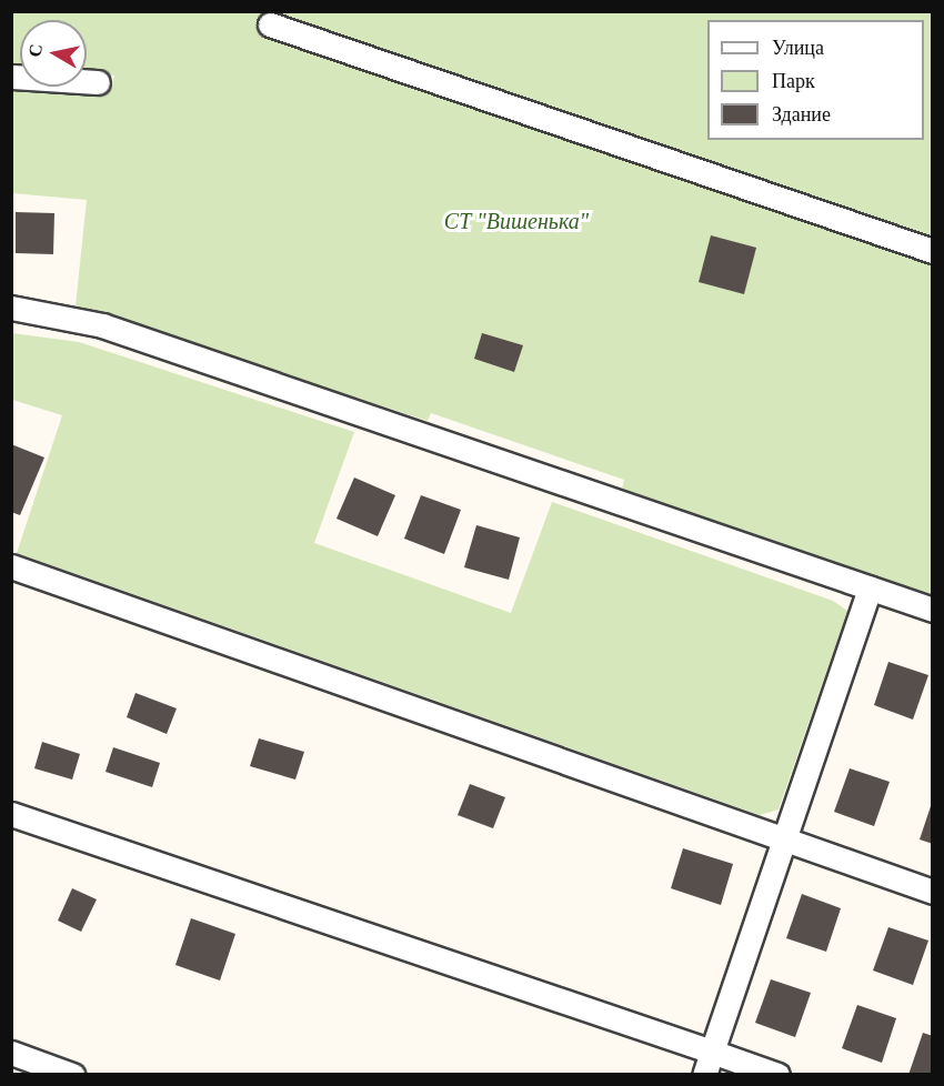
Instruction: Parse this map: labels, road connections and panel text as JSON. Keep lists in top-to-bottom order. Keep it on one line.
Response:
{"parks":["СТ \"Вишенька\""],"legend":["Улица","Парк","Здание"],"north":"left"}
